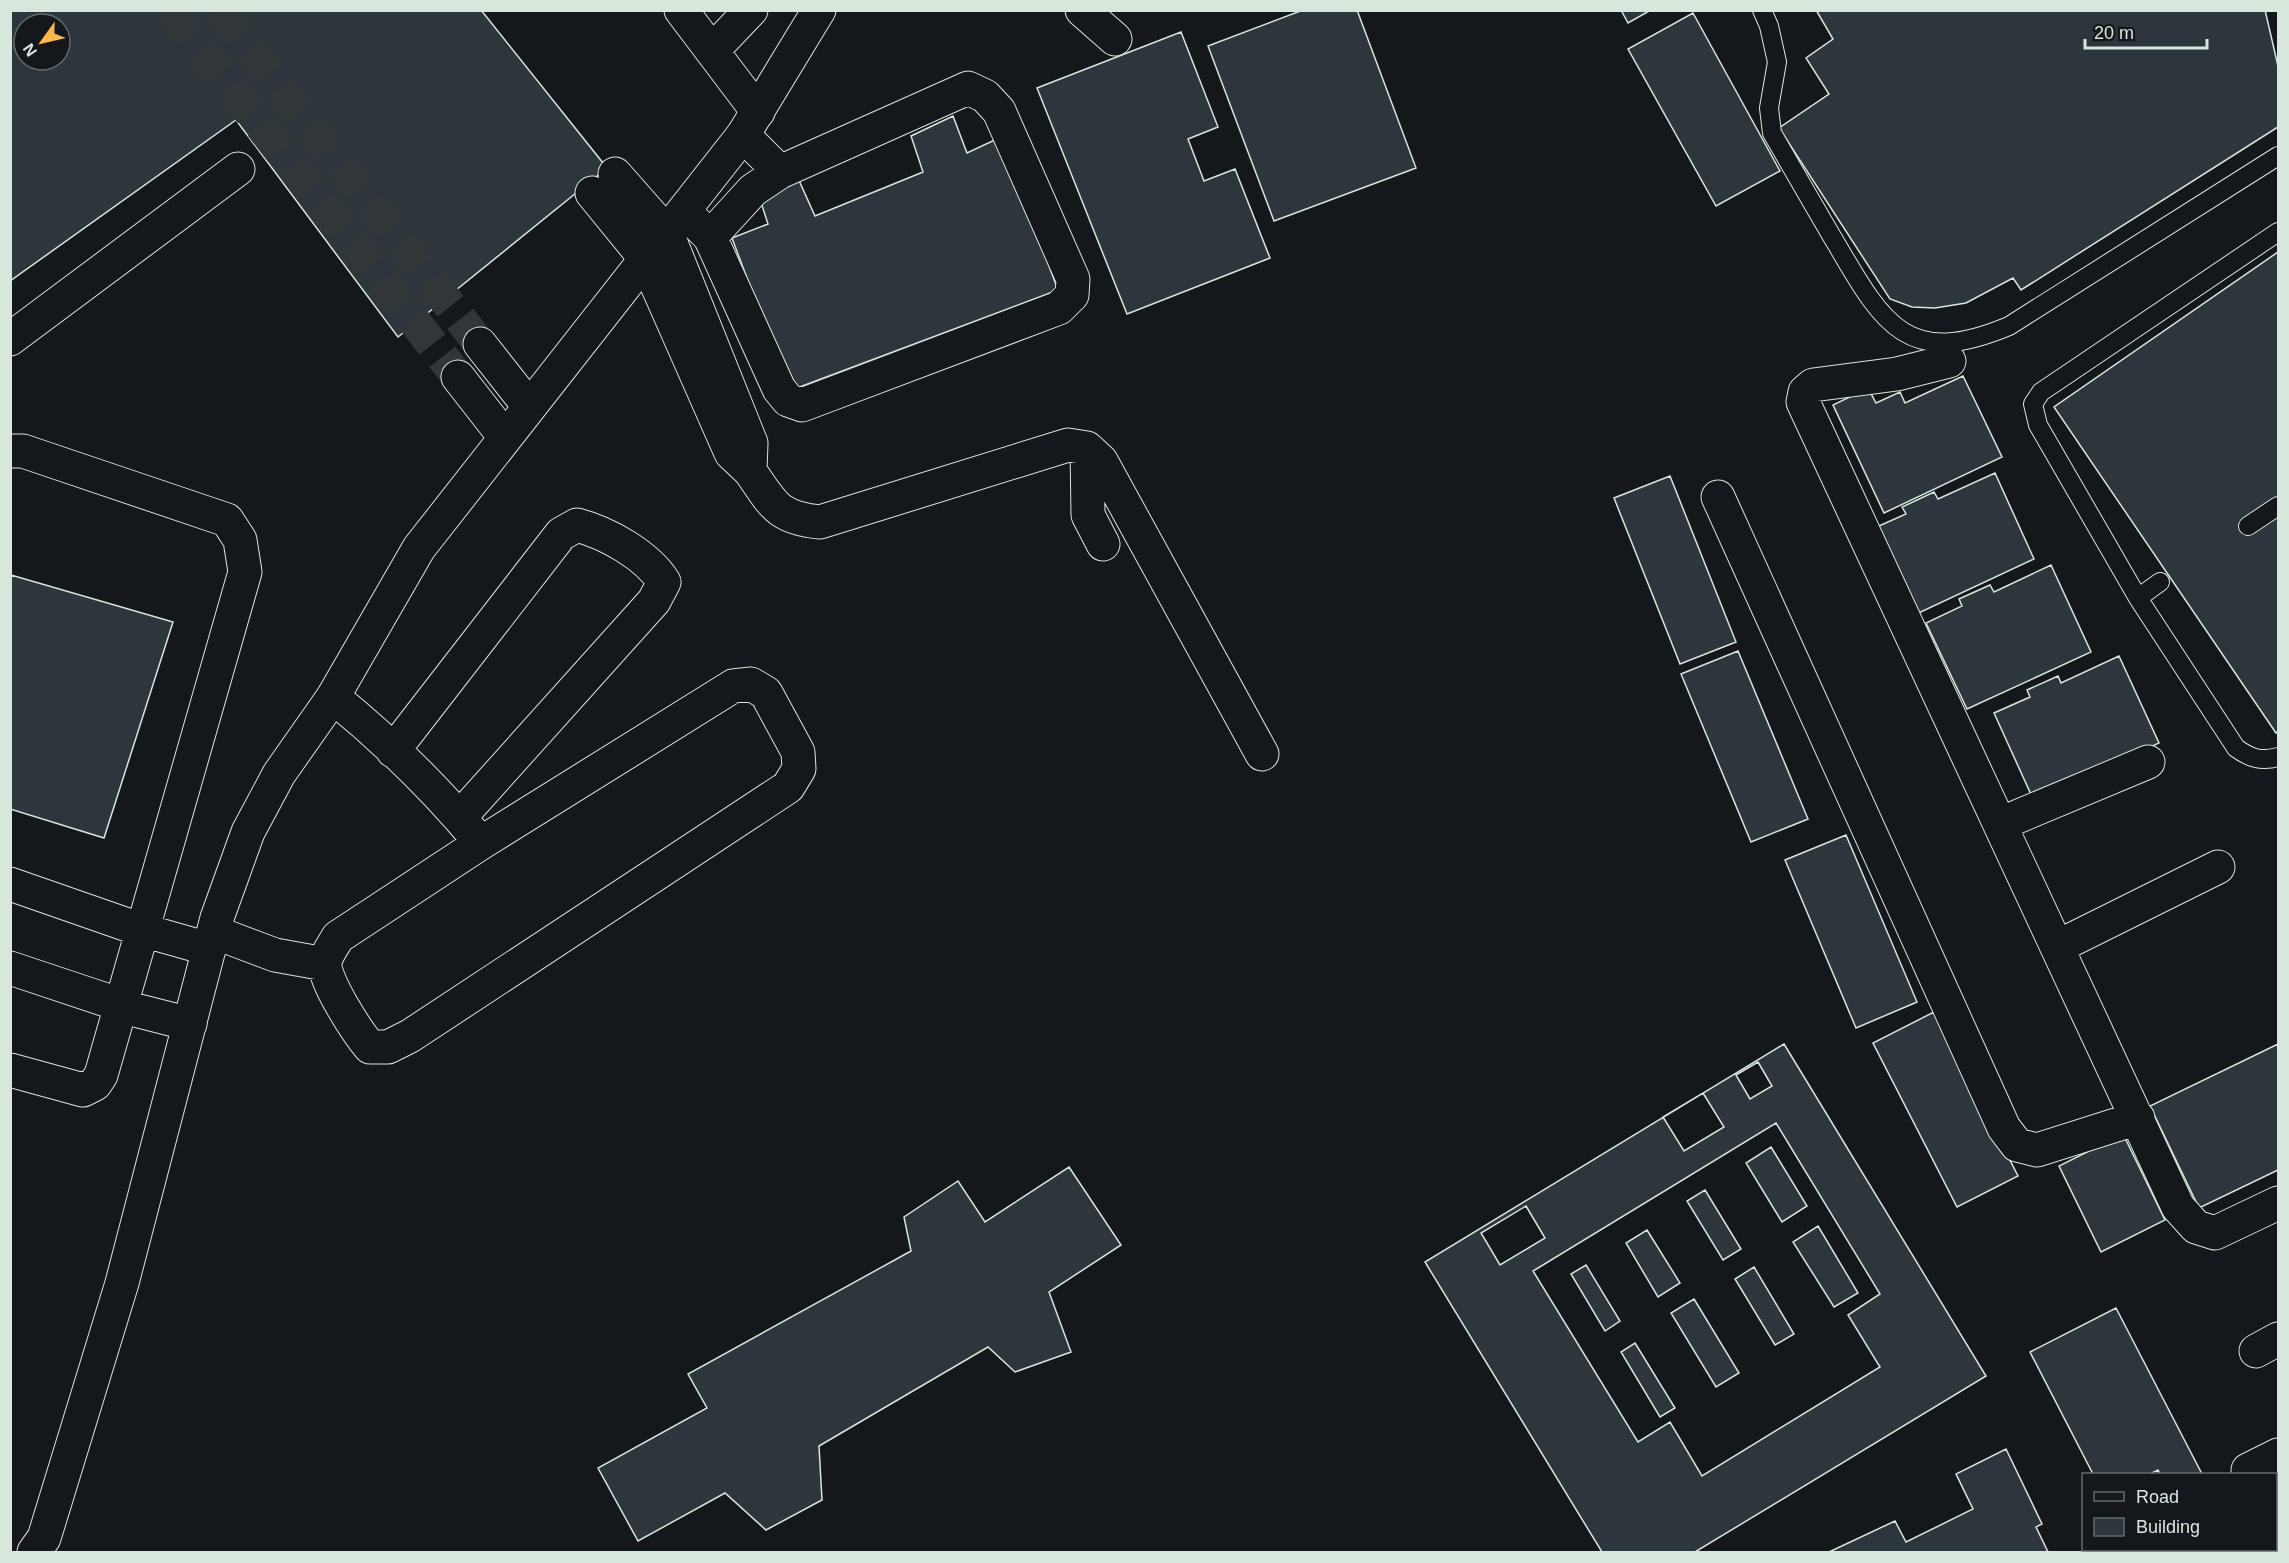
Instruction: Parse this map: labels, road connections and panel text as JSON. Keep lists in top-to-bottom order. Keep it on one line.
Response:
{"legend":["Road","Building"],"scale_bar":"20 m","north":"bottom left"}
